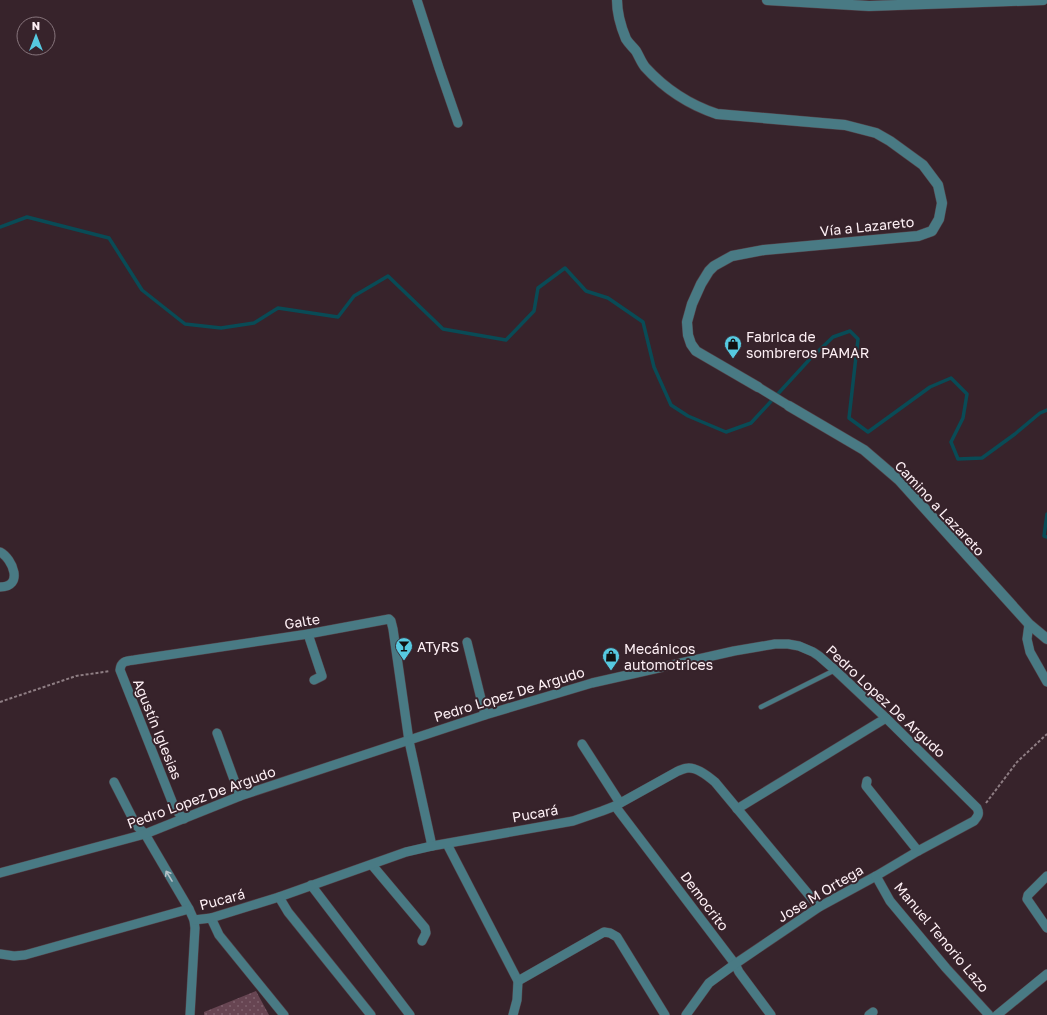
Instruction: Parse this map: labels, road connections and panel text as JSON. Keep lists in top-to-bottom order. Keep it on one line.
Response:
{"streets":{"street":["Vía a Lazareto","Camino a Lazareto","Galte","Pedro Lopez De Argudo","Agustín Iglesias","Pucará","Jose M Ortega","Democrito","Manuel Tenorio Lazo"]},"crossings":[["Vía a Lazareto","Camino a Lazareto"],["Galte","Pedro Lopez De Argudo"],["Galte","Agustín Iglesias"],["Galte","Pucará"],["Pedro Lopez De Argudo","Agustín Iglesias"],["Pedro Lopez De Argudo","Jose M Ortega"],["Pucará","Jose M Ortega"],["Pucará","Democrito"],["Jose M Ortega","Democrito"],["Jose M Ortega","Manuel Tenorio Lazo"]],"places":{"shop":["Fabrica de sombreros PAMAR","Mecánicos automotrices"],"bar":["ATyRS"]},"north":"top"}
